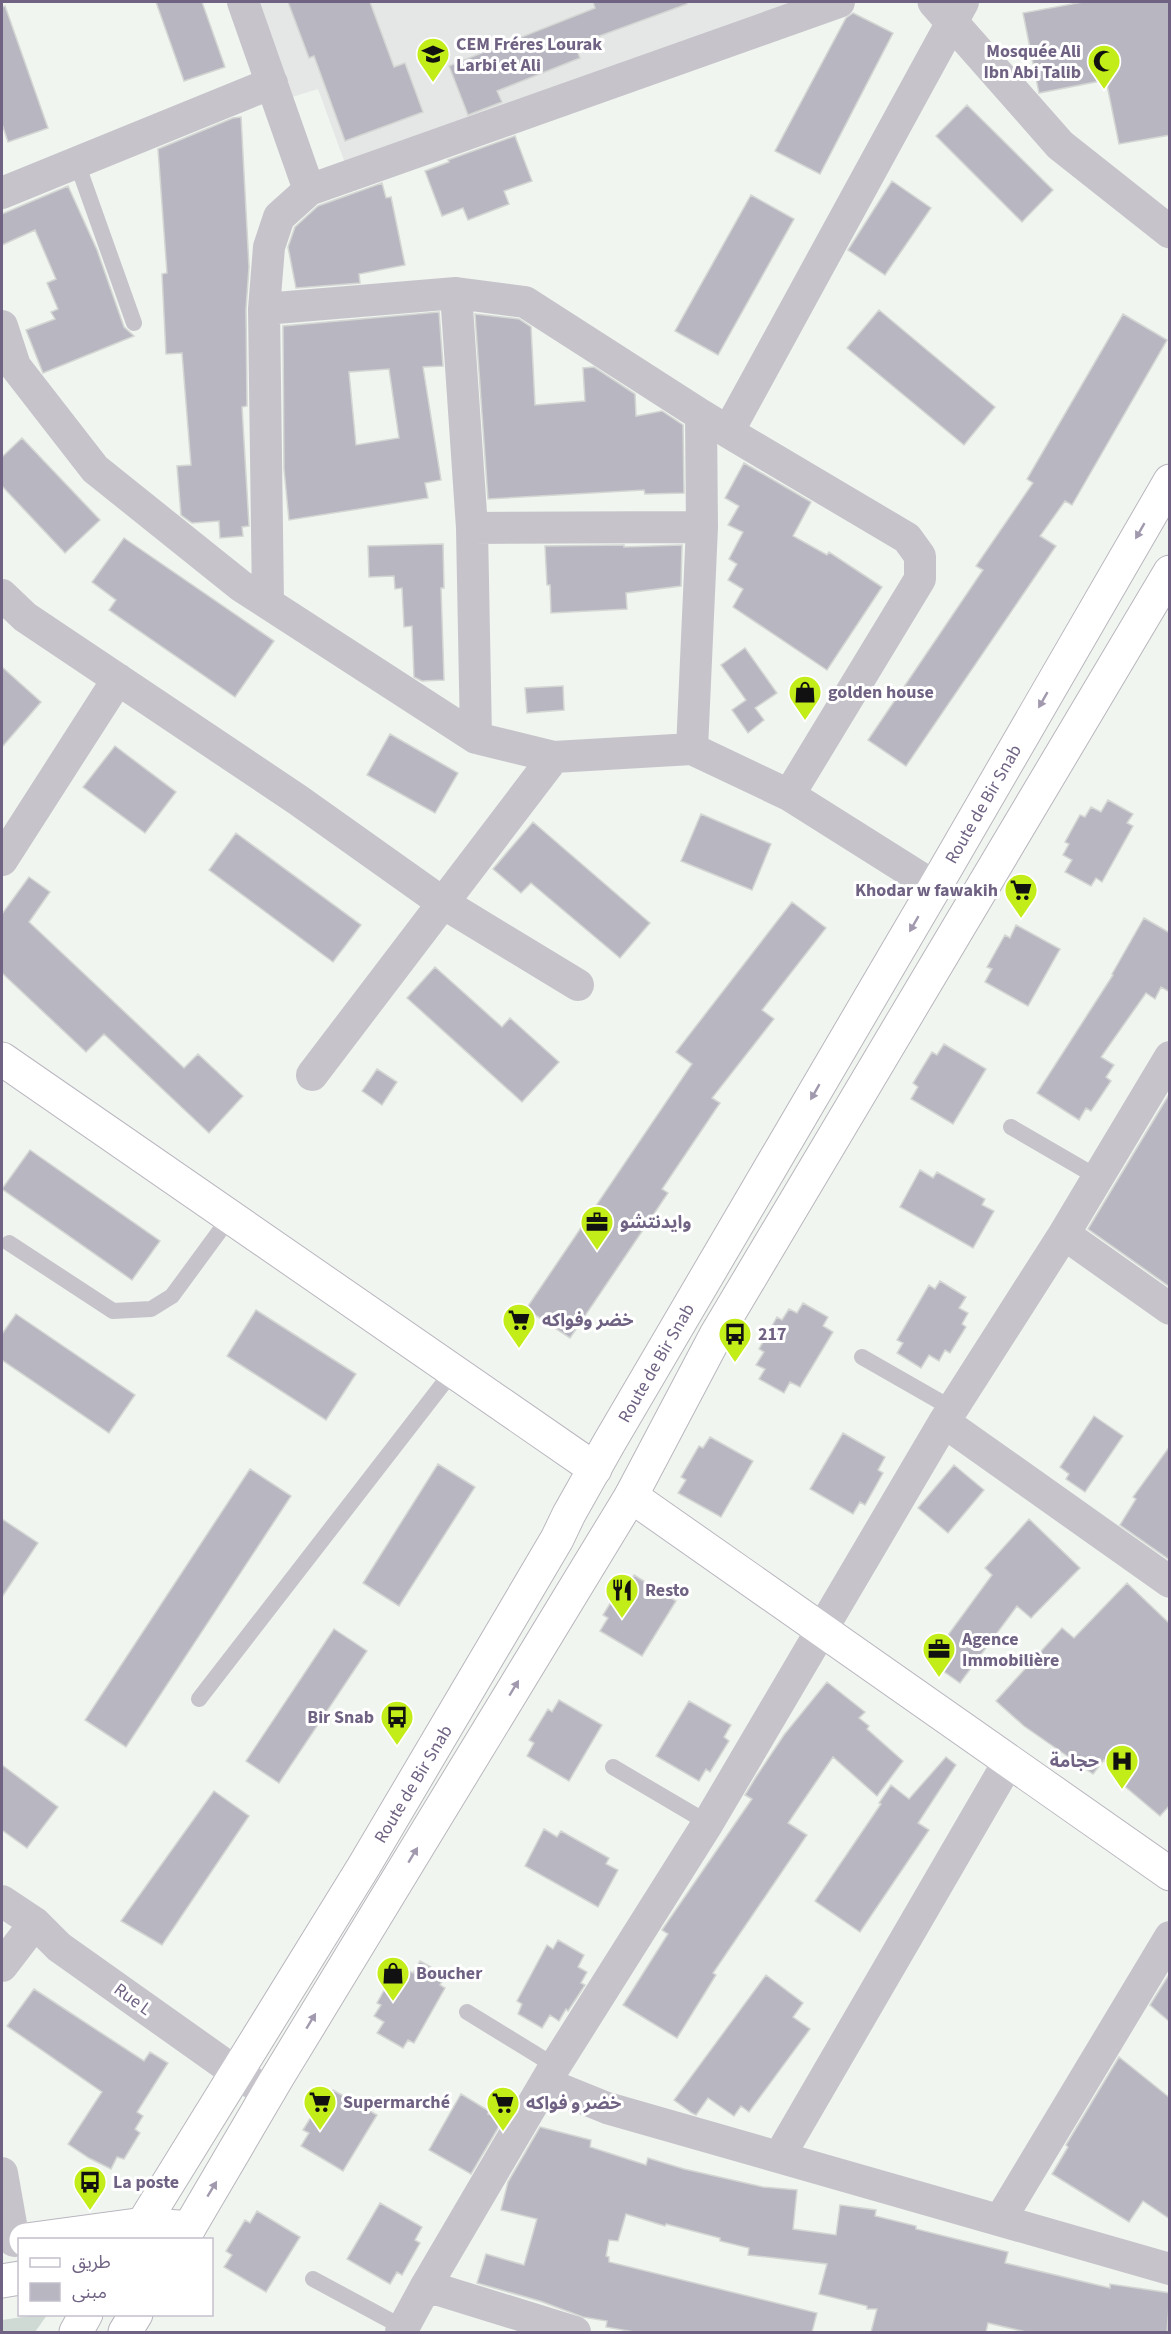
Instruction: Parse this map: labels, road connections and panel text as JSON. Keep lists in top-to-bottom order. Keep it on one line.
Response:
{"streets":{"main road":["Route de Bir Snab"],"street":["Rue L"]},"crossings":[["Route de Bir Snab","Rue L"]],"places":{"school or university":["CEM Fréres Lourak Larbi et Ali"],"mosque":["Mosquée Ali Ibn Abi Talib"],"shop":["golden house","Boucher"],"supermarket":["Khodar w fawakih","خضر وفواكه","Supermarché","خضر و فواكه"],"office":["وايدنتشو","Agence Immobilière"],"bus stop":["217","Bir Snab","La poste"],"restaurant":["Resto"],"hospital":["حجامة"]},"legend":["طريق","مبنى"]}
